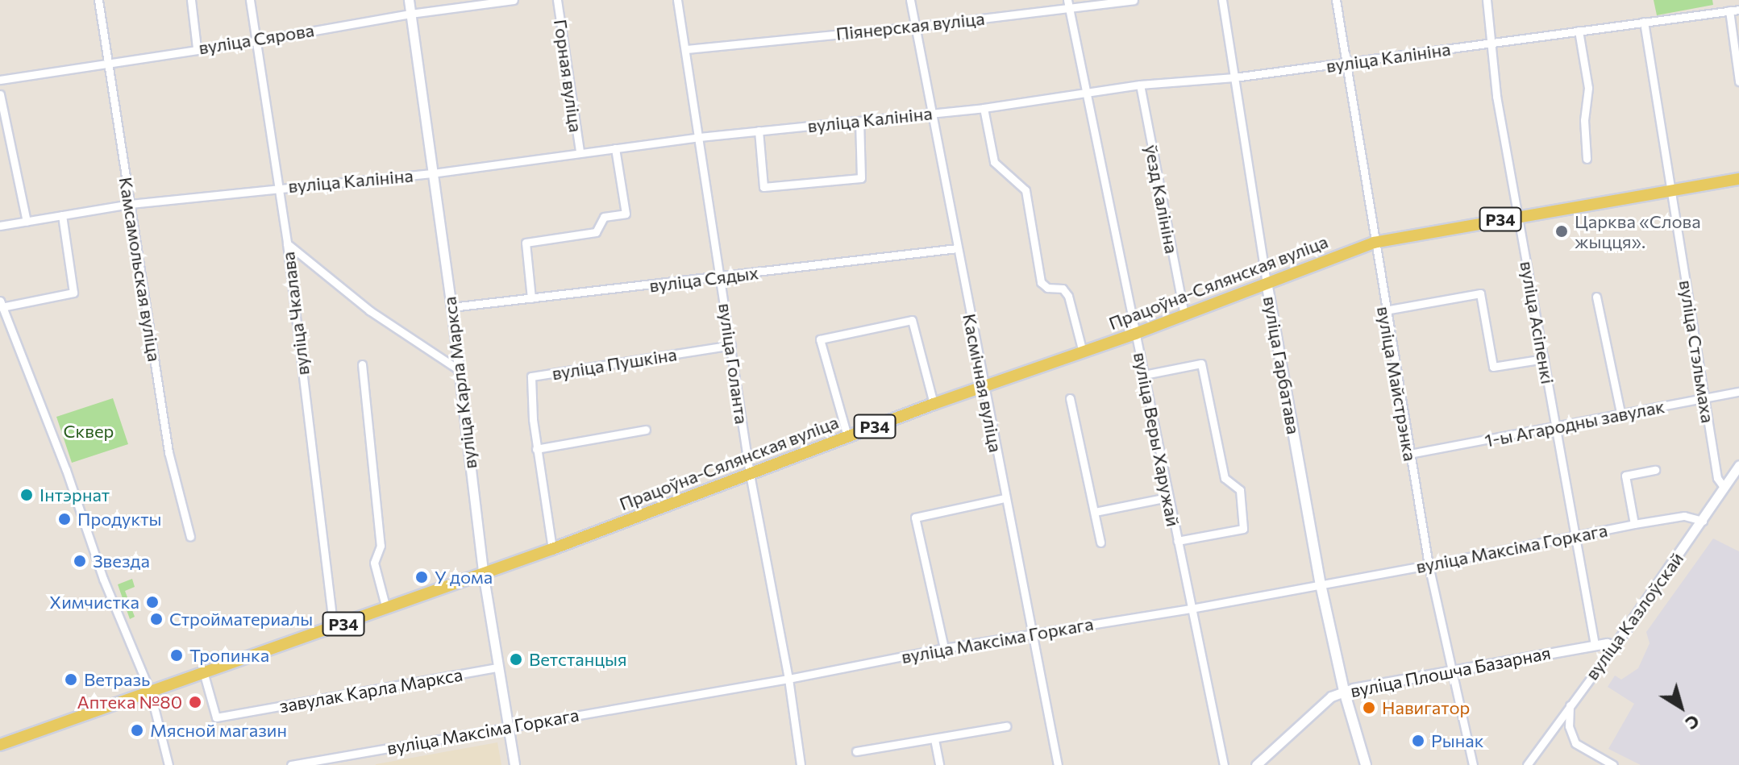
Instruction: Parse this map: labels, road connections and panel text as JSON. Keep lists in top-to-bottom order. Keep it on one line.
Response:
{"streets":{"main road":["Р34","Працоўна-Сялянская вуліца","вуліца Гарбатава"],"street":["Піянерская вуліца","вуліца Сярова","вуліца Калініна","Горная вуліца","ўезд Калініна","Камсамольская вуліца","вуліца Сядых","вуліца Чкалава","вуліца Асіпенкі","вуліца Стэльмаха","вуліца Пушкіна","вуліца Голанта","вуліца Карла Маркса","Касмічная вуліца","вуліца Майстрэнка","1-ы Агародны завулак","вуліца Веры Харужай","вуліца Максіма Горкага","вуліца Казлоўскай","вуліца Плошча Базарная","завулак Карла Маркса"]},"crossings":[["Піянерская вуліца","вуліца Голанта"],["Піянерская вуліца","Касмічная вуліца"],["Піянерская вуліца","вуліца Веры Харужай"],["вуліца Сярова","Камсамольская вуліца"],["вуліца Сярова","вуліца Чкалава"],["вуліца Сярова","вуліца Карла Маркса"],["вуліца Калініна","Горная вуліца"],["вуліца Калініна","ўезд Калініна"],["вуліца Калініна","Камсамольская вуліца"],["вуліца Калініна","вуліца Чкалава"],["вуліца Калініна","вуліца Асіпенкі"],["вуліца Калініна","вуліца Стэльмаха"],["вуліца Калініна","вуліца Голанта"],["вуліца Калініна","вуліца Гарбатава"],["вуліца Калініна","вуліца Карла Маркса"],["вуліца Калініна","Касмічная вуліца"],["вуліца Калініна","вуліца Майстрэнка"],["вуліца Калініна","вуліца Веры Харужай"],["ўезд Калініна","Працоўна-Сялянская вуліца"],["вуліца Сядых","вуліца Голанта"],["вуліца Сядых","вуліца Карла Маркса"],["вуліца Сядых","Касмічная вуліца"],["Працоўна-Сялянская вуліца","вуліца Чкалава"],["Працоўна-Сялянская вуліца","вуліца Асіпенкі"],["Працоўна-Сялянская вуліца","вуліца Стэльмаха"],["Працоўна-Сялянская вуліца","вуліца Пушкіна"],["Працоўна-Сялянская вуліца","вуліца Голанта"],["Працоўна-Сялянская вуліца","вуліца Гарбатава"],["Працоўна-Сялянская вуліца","вуліца Карла Маркса"],["Працоўна-Сялянская вуліца","Касмічная вуліца"],["Працоўна-Сялянская вуліца","вуліца Майстрэнка"],["Працоўна-Сялянская вуліца","вуліца Веры Харужай"],["Працоўна-Сялянская вуліца","завулак Карла Маркса"],["вуліца Асіпенкі","1-ы Агародны завулак"],["вуліца Асіпенкі","вуліца Максіма Горкага"],["вуліца Асіпенкі","вуліца Плошча Базарная"],["вуліца Стэльмаха","1-ы Агародны завулак"],["вуліца Стэльмаха","вуліца Казлоўскай"],["вуліца Пушкіна","вуліца Голанта"],["вуліца Голанта","вуліца Максіма Горкага"],["вуліца Гарбатава","вуліца Максіма Горкага"],["вуліца Гарбатава","вуліца Плошча Базарная"],["вуліца Карла Маркса","вуліца Максіма Горкага"],["вуліца Карла Маркса","завулак Карла Маркса"],["Касмічная вуліца","вуліца Максіма Горкага"],["вуліца Майстрэнка","1-ы Агародны завулак"],["вуліца Майстрэнка","вуліца Максіма Горкага"],["вуліца Майстрэнка","вуліца Плошча Базарная"],["вуліца Веры Харужай","вуліца Максіма Горкага"],["вуліца Максіма Горкага","вуліца Казлоўскай"],["вуліца Казлоўскай","вуліца Плошча Базарная"]],"parks":["Сквер"],"places":["Царква «Слова жыцця».","Інтэрнат","Продукты","Звезда","У дома","Химчистка","Стройматериалы","Тропинка","Ветстанцыя","Ветразь","Аптека №80","Навигатор","Мясной магазин","Рынак"],"north":"bottom right"}
